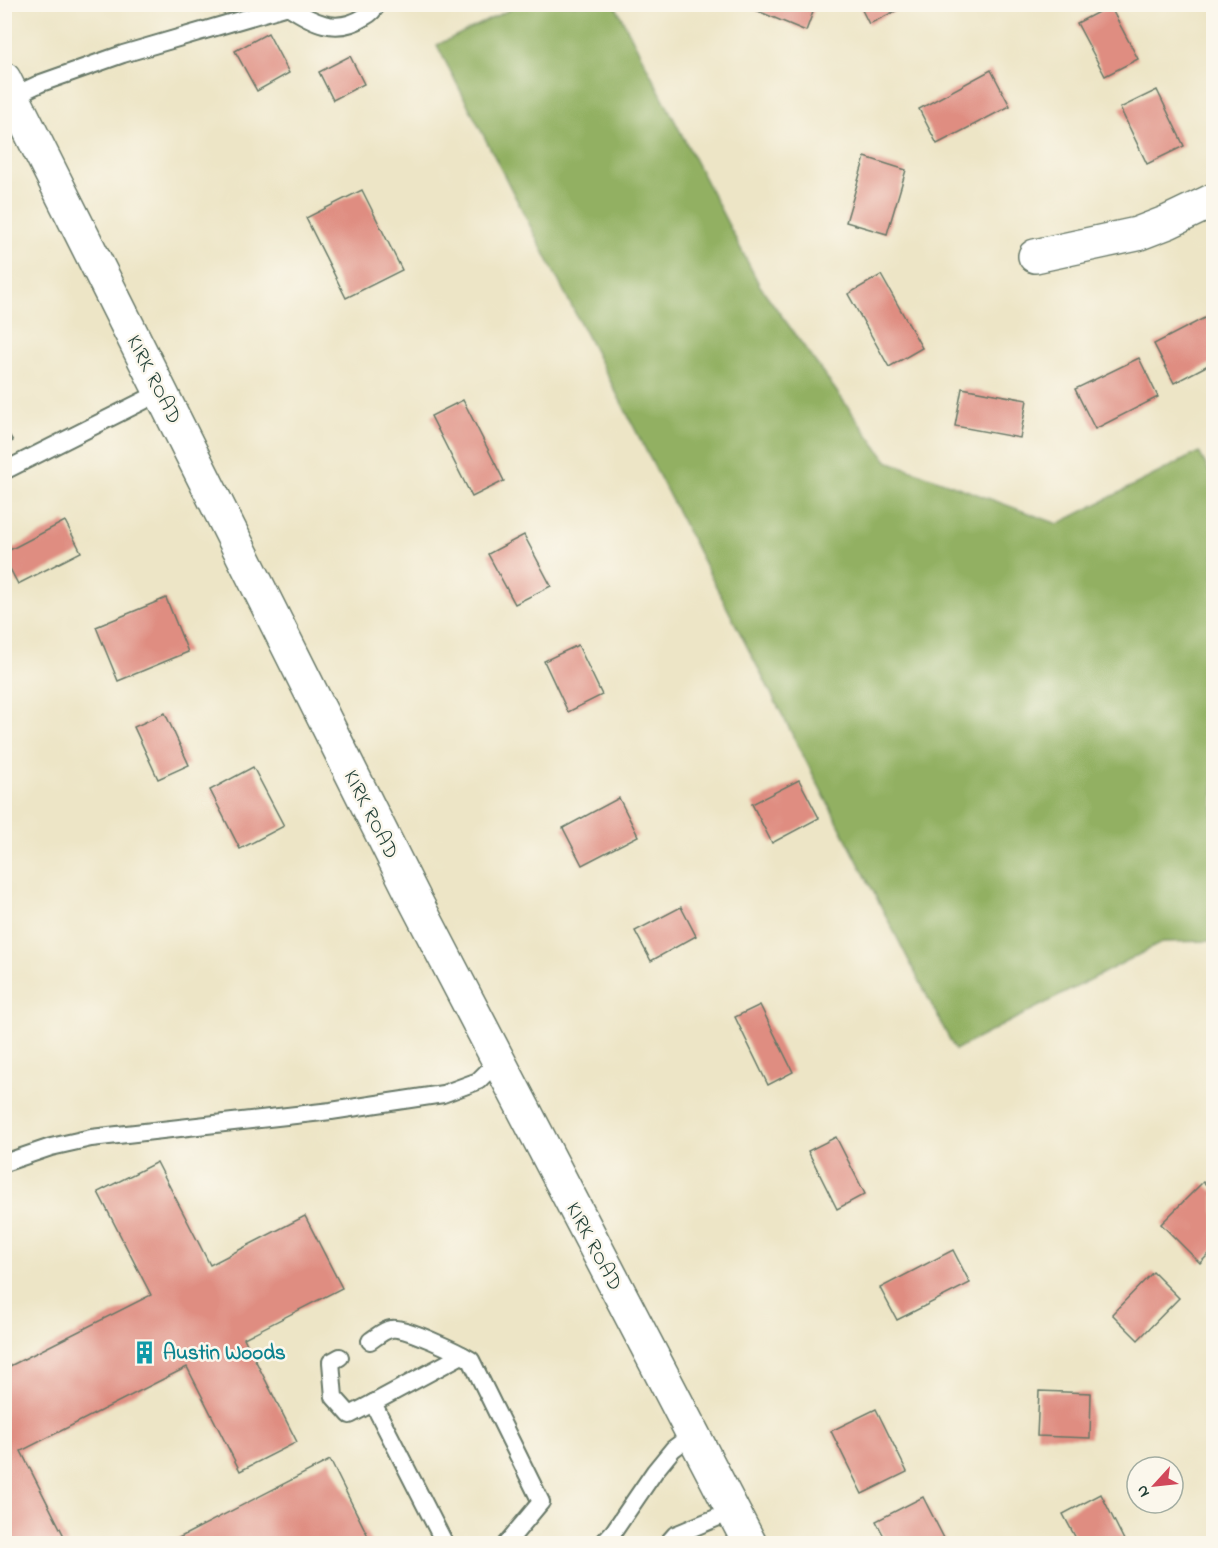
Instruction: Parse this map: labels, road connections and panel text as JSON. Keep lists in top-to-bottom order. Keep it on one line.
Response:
{"streets":{"street":["KIRK ROAD"]},"places":{"building":["Austin Woods"]},"north":"bottom left"}
